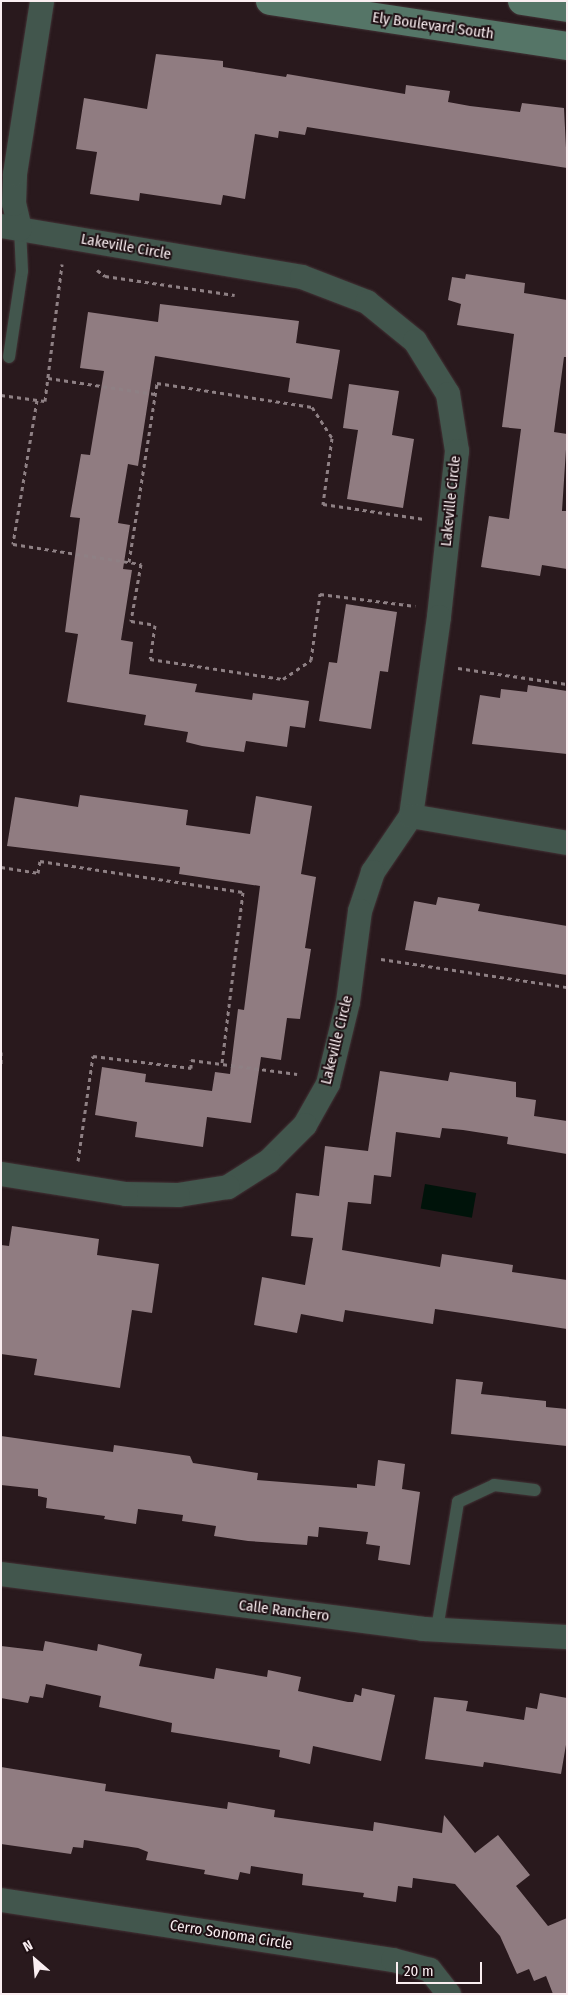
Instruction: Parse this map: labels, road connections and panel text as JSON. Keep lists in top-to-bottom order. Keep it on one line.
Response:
{"streets":{"street":["Ely Boulevard South","Lakeville Circle","Calle Ranchero","Cerro Sonoma Circle"]},"scale_bar":"20 m","north":"top left"}
